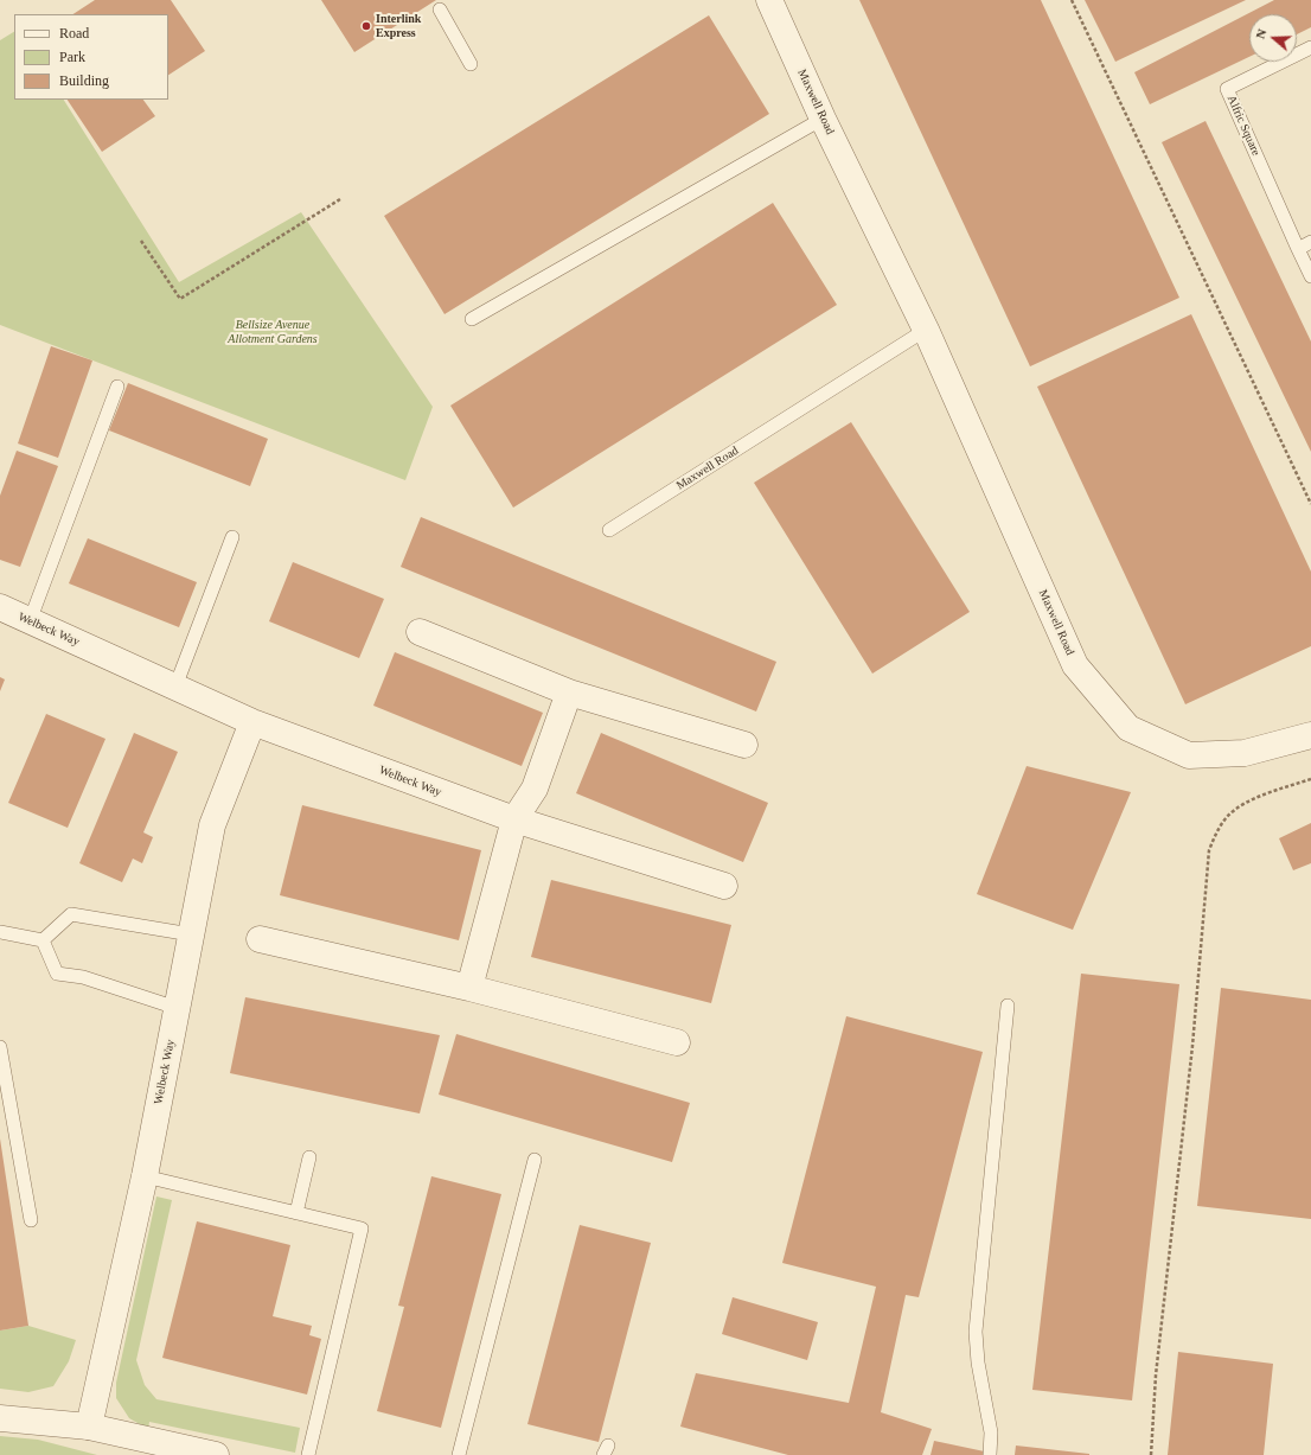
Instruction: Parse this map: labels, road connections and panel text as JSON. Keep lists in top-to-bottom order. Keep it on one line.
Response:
{"streets":{"street":["Maxwell Road","Welbeck Way"],"lane":["Alfric Square"]},"parks":["Bellsize Avenue Allotment Gardens"],"places":["Interlink Express"],"legend":["Road","Park","Building"],"north":"left"}
